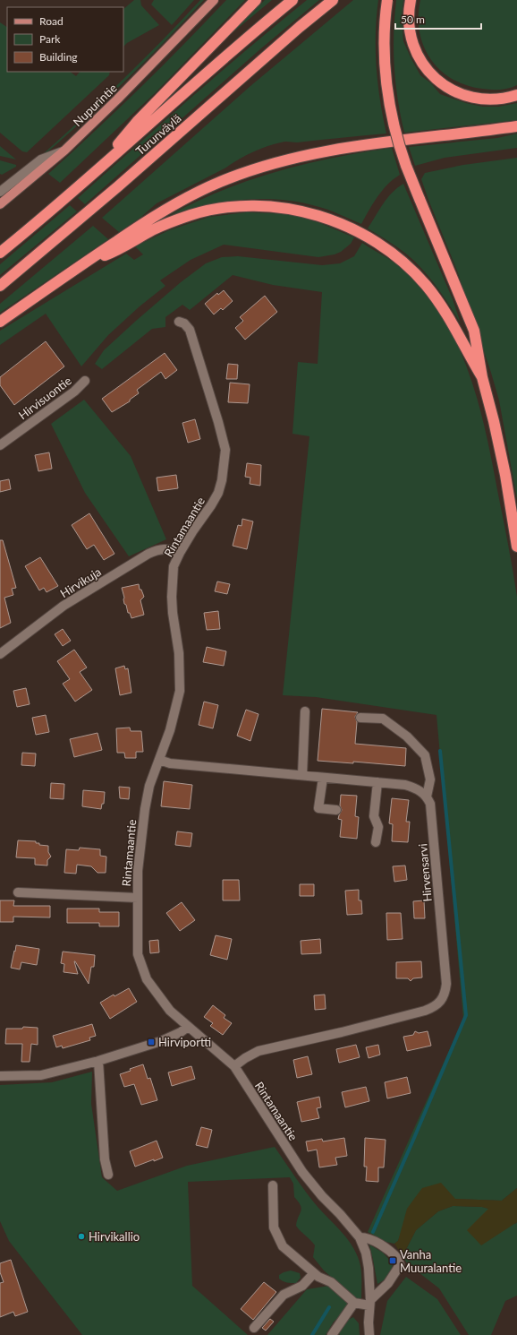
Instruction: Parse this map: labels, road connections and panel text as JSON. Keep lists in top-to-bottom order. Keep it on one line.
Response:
{"streets":{"highway":["Turunväylä"],"main road":["Nupurintie"],"street":["Hirvisuontie","Rintamaantie","Hirvikuja","Hirvensarvi"]},"crossings":[["Rintamaantie","Hirvikuja"],["Rintamaantie","Hirvensarvi"]],"places":{"transit":["Hirviportti","Vanha Muuralantie"],"other":["Hirvikallio"]},"legend":["Road","Park","Building"],"scale_bar":"50 m"}
